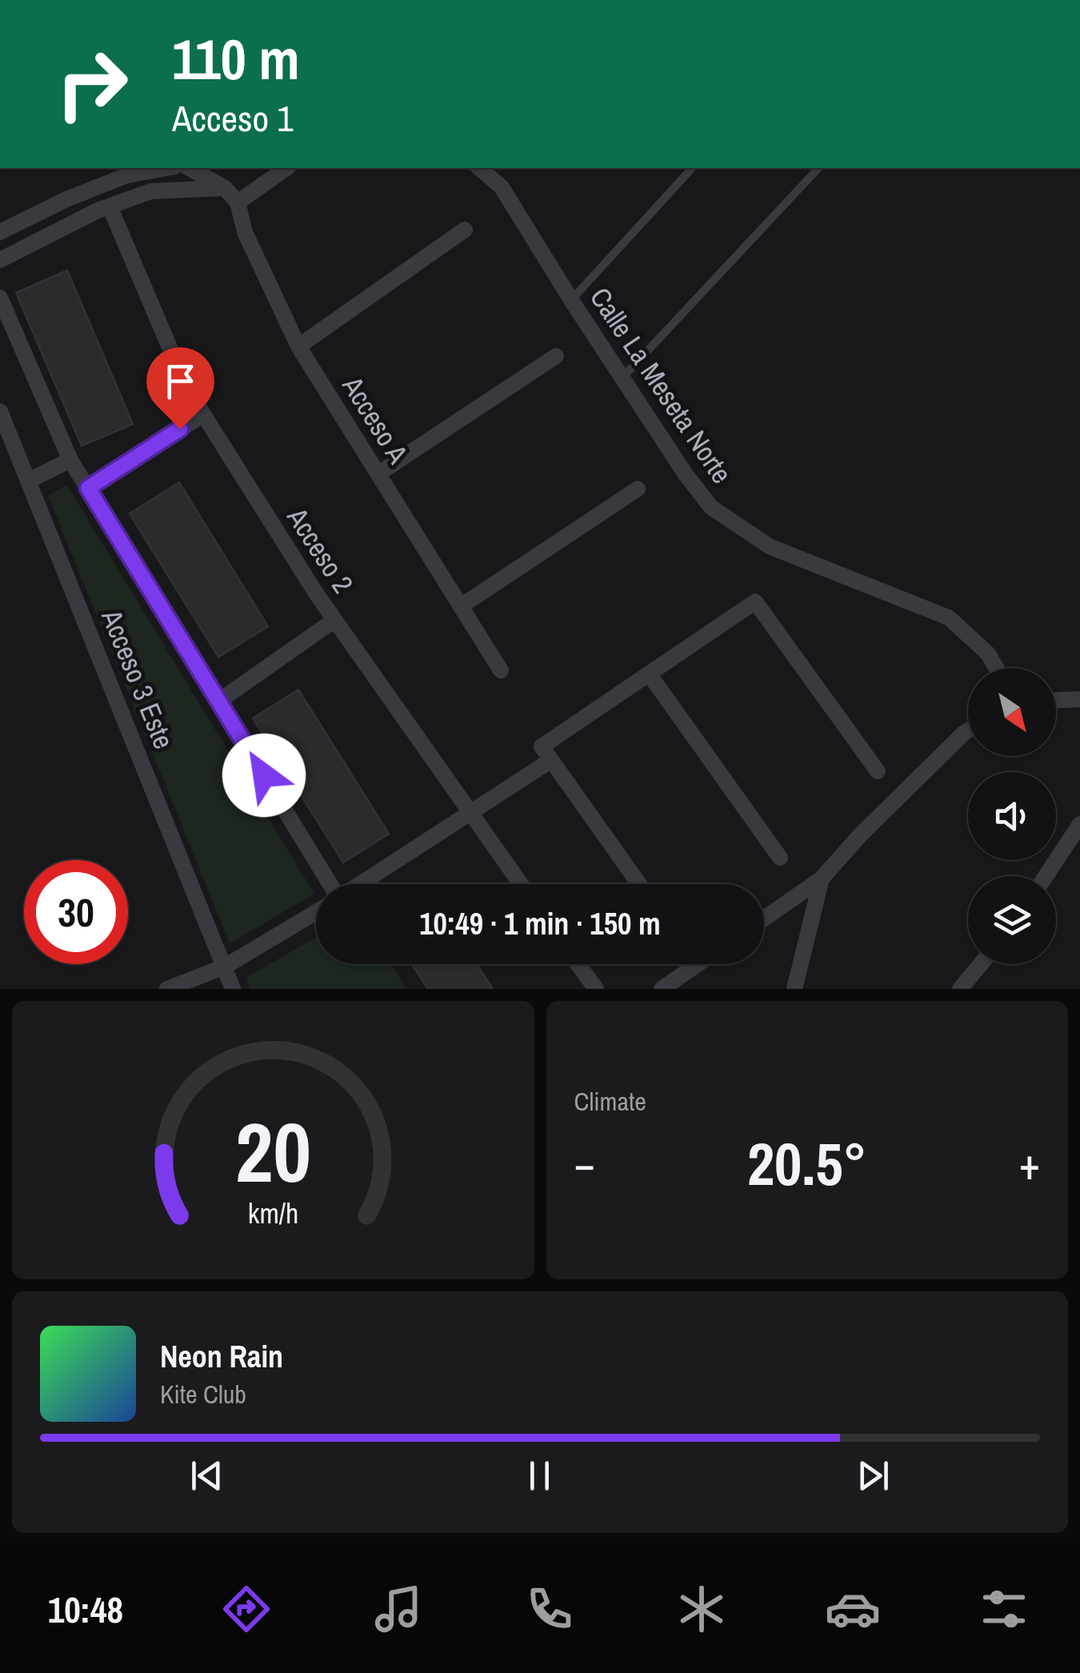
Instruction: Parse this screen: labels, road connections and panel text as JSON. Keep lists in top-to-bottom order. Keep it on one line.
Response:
{"streets":{"street":["Calle La Meseta Norte","Acceso A","Acceso 2","Acceso 3 Este"]},"north":"bottom right","page":{"turn":["110 m","Acceso 1"],"limit":"30","trip":"10:49 · 1 min · 150 m","tile":"Climate","heat":["−","20.5°","+"],"song":["Neon Rain","Kite Club"],"tabs":"10:48","gauge":["20","km/h"]}}
